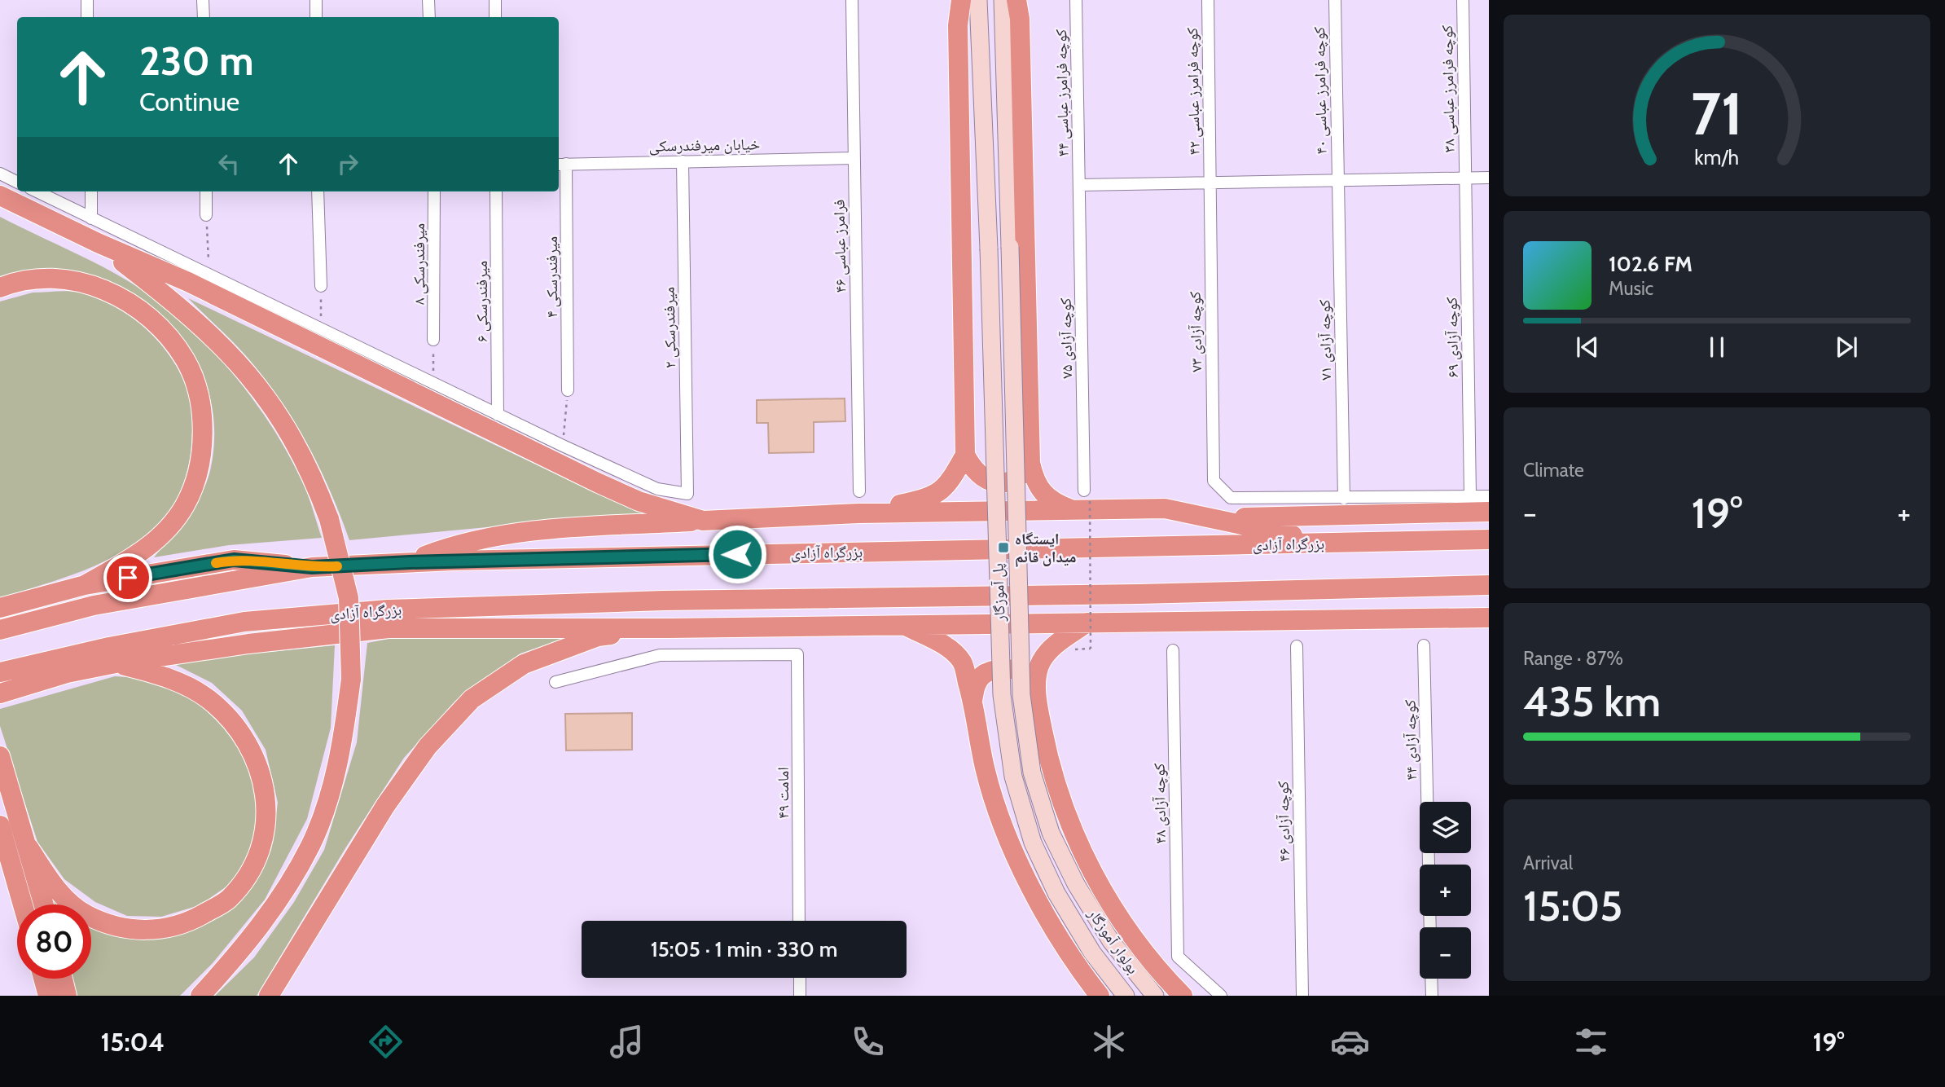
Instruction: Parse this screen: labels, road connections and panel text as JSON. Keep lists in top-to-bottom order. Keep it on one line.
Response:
{"streets":{"highway":["بزرگراه آزادی"],"main road":["پل آموزگار","بولوار آموزگار"],"street":["کوچه فرامرز عباسی ۳۸","کوچه فرامرز عباسی ۴۰","کوچه فرامرز عباسی ۴۲","کوچه فرامرز عباسی ۴۴","خیابان میرفندرسکی","فرامرز عباسی ۴۶","میرفندرسکی ۸","میرفندرسکی ۴","میرفندرسکی ۶","میرفندرسکی ۲","کوچه آزادی ۷۳","کوچه آزادی ۶۹","کوچه آزادی ۷۵","کوچه آزادی ۷۱","کوچه آزادی ۴۴","امامت ۴۹","کوچه آزادی ۴۸","کوچه آزادی ۴۶"]},"crossings":[["کوچه فرامرز عباسی ۳۸","کوچه آزادی ۶۹"],["کوچه فرامرز عباسی ۴۰","کوچه آزادی ۷۱"],["کوچه فرامرز عباسی ۴۲","کوچه آزادی ۷۳"],["کوچه فرامرز عباسی ۴۴","کوچه آزادی ۷۵"],["خیابان میرفندرسکی","فرامرز عباسی ۴۶"],["خیابان میرفندرسکی","میرفندرسکی ۴"],["خیابان میرفندرسکی","میرفندرسکی ۲"],["کوچه آزادی ۷۳","کوچه آزادی ۷۱"],["پل آموزگار","بولوار آموزگار"]],"places":{"transit":["ایستگاه میدان قائم"]},"page":{"turn":["230 m","Continue"],"song":["102.6 FM","Music"],"tile":["Climate",["Range · 87%","435 km"],["Arrival","15:05"]],"heat":["−","19°","+"],"map_buttons":["+","−"],"limit":"80","trip":"15:05 · 1 min · 330 m","tabs":["15:04","19°"],"gauge":["71","km/h"]}}
